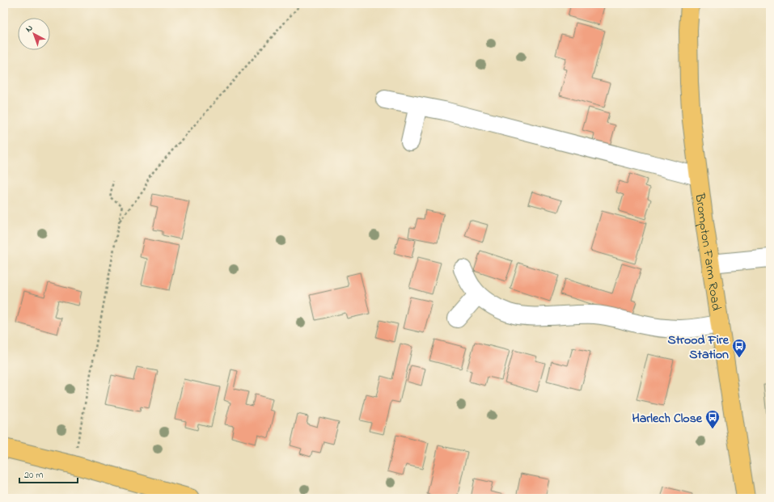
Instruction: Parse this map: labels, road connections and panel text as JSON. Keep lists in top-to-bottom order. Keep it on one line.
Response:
{"streets":{"main road":["Brompton Farm Road"]},"places":{"bus stop":["Strood Fire Station","Harlech Close"]},"scale_bar":"20 m","north":"top left"}
